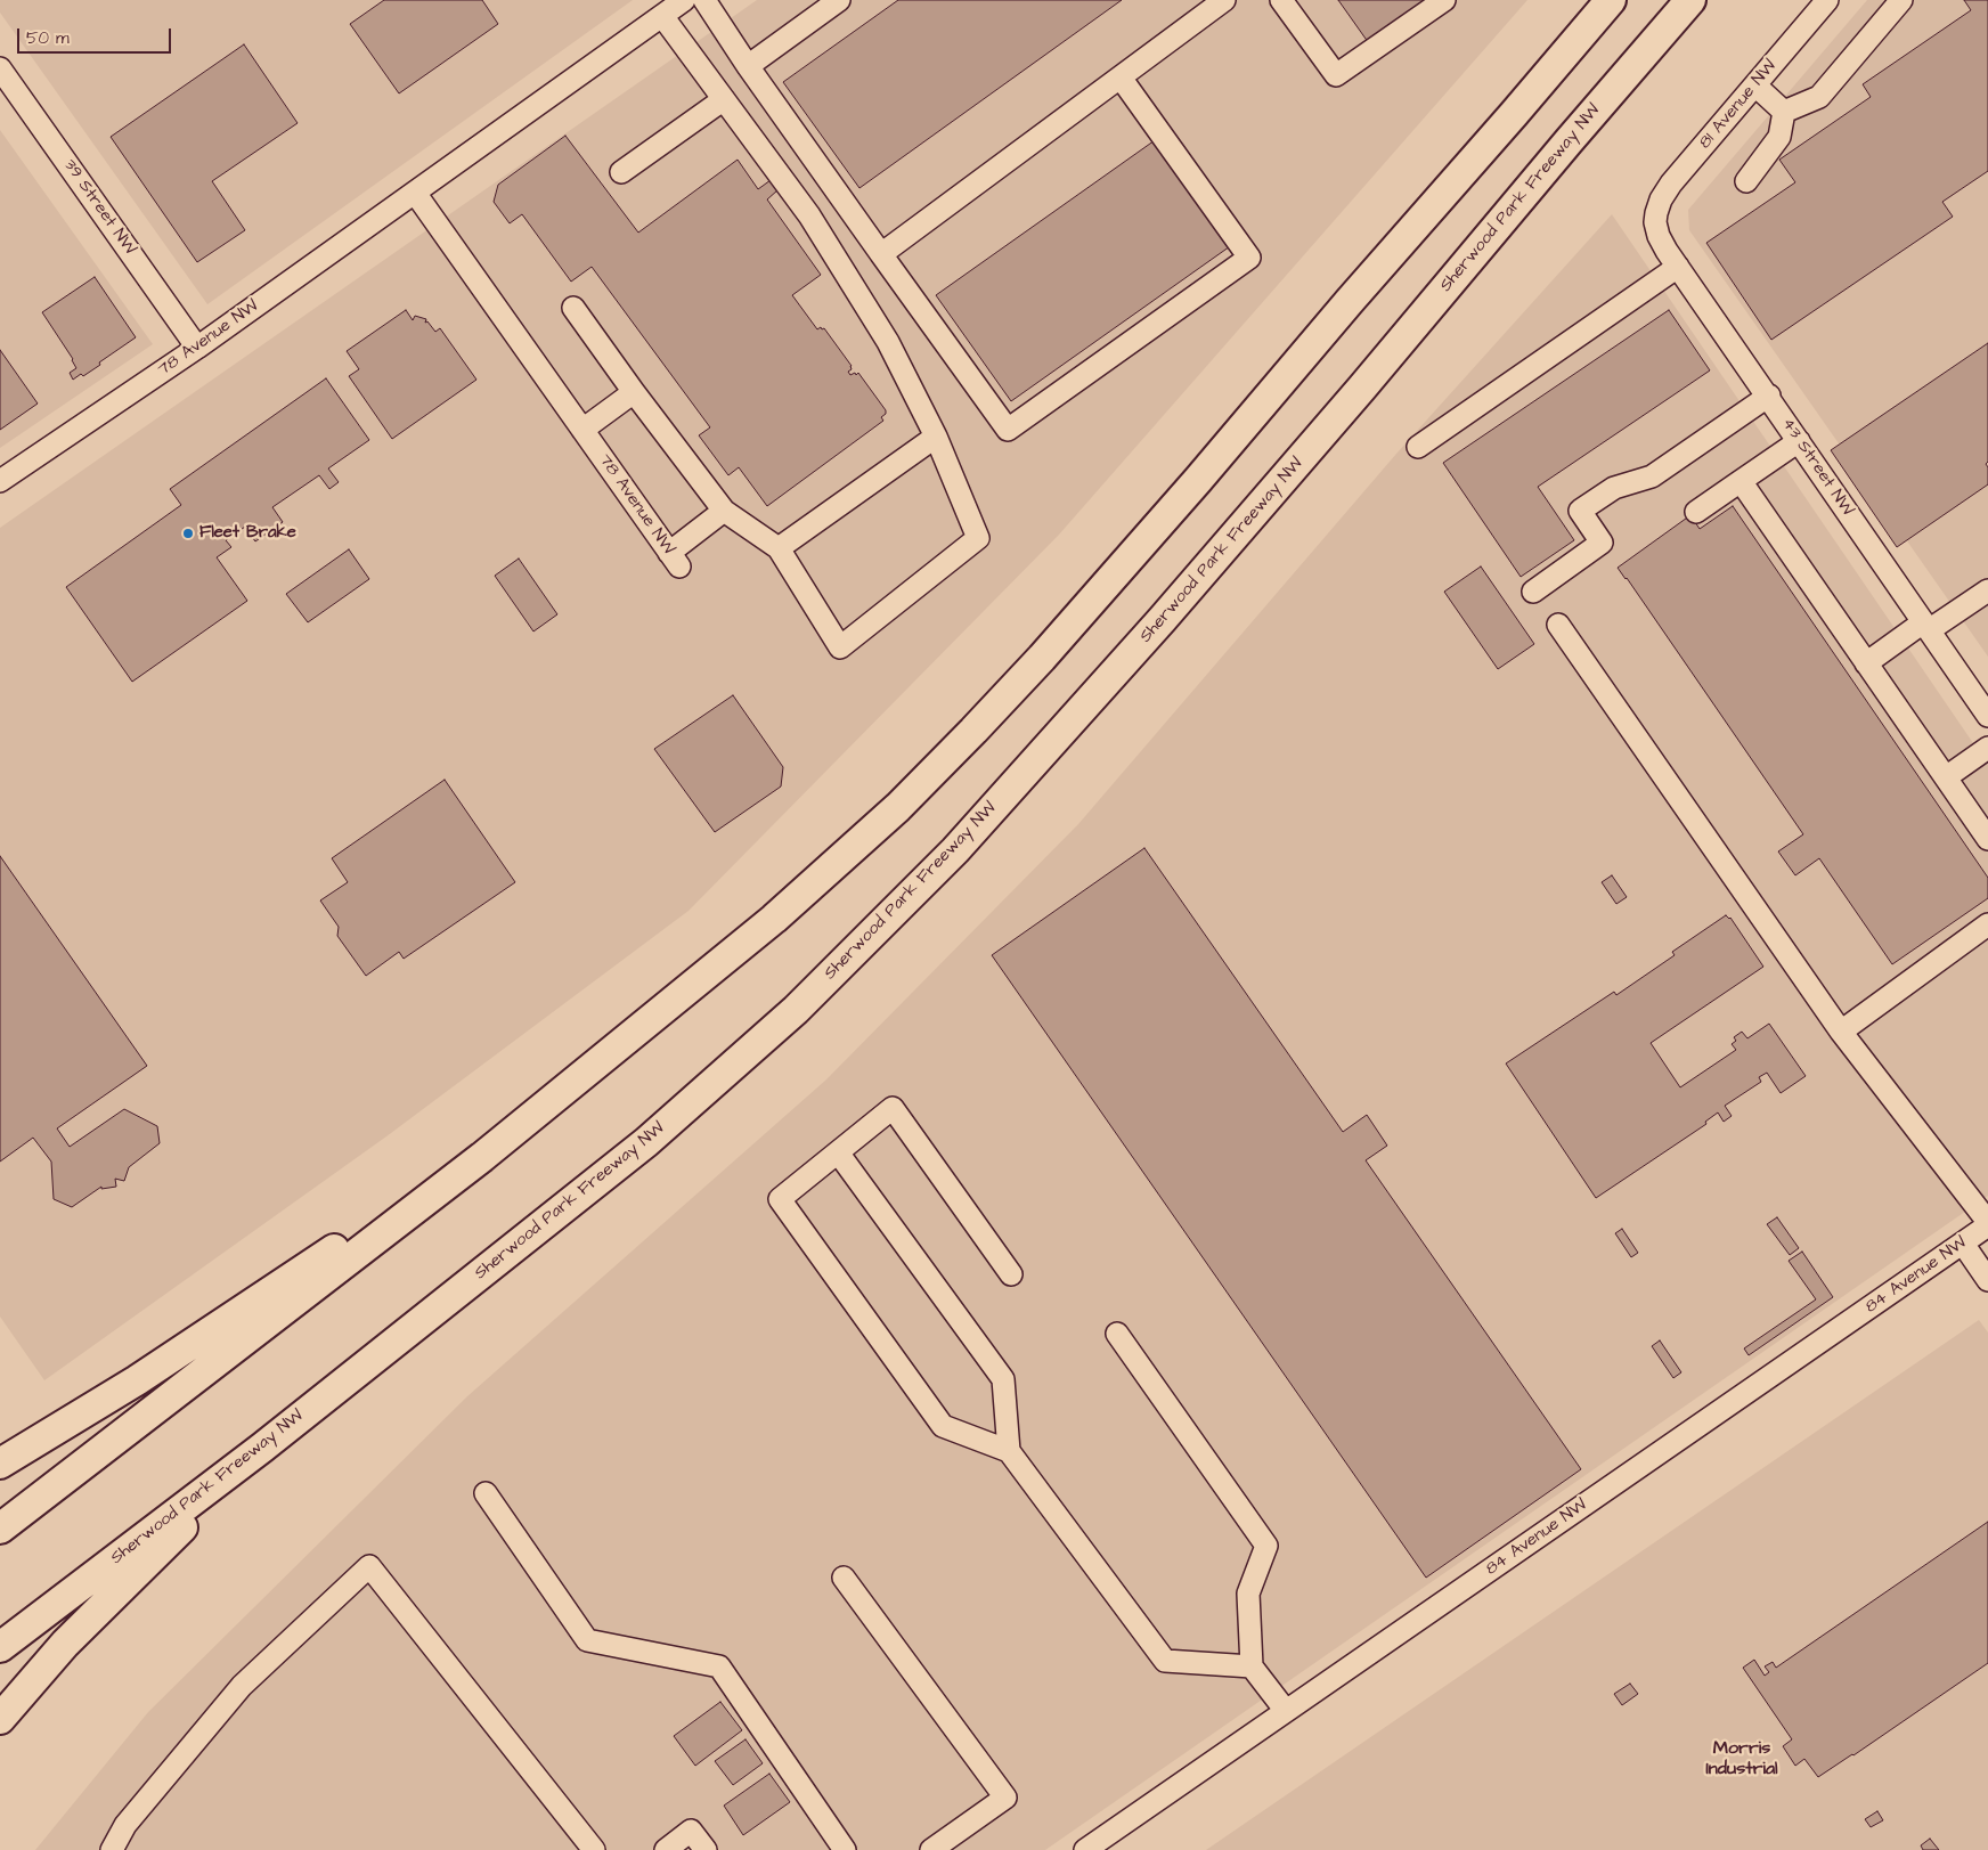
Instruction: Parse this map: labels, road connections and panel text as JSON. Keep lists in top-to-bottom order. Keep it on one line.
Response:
{"streets":{"highway":["Sherwood Park Freeway NW"],"street":["81 Avenue NW","39 Street NW","78 Avenue NW","43 Street NW","84 Avenue NW"]},"crossings":[["81 Avenue NW","43 Street NW"],["39 Street NW","78 Avenue NW"]],"districts":["Morris Industrial"],"places":["Fleet Brake"],"scale_bar":"50 m"}
